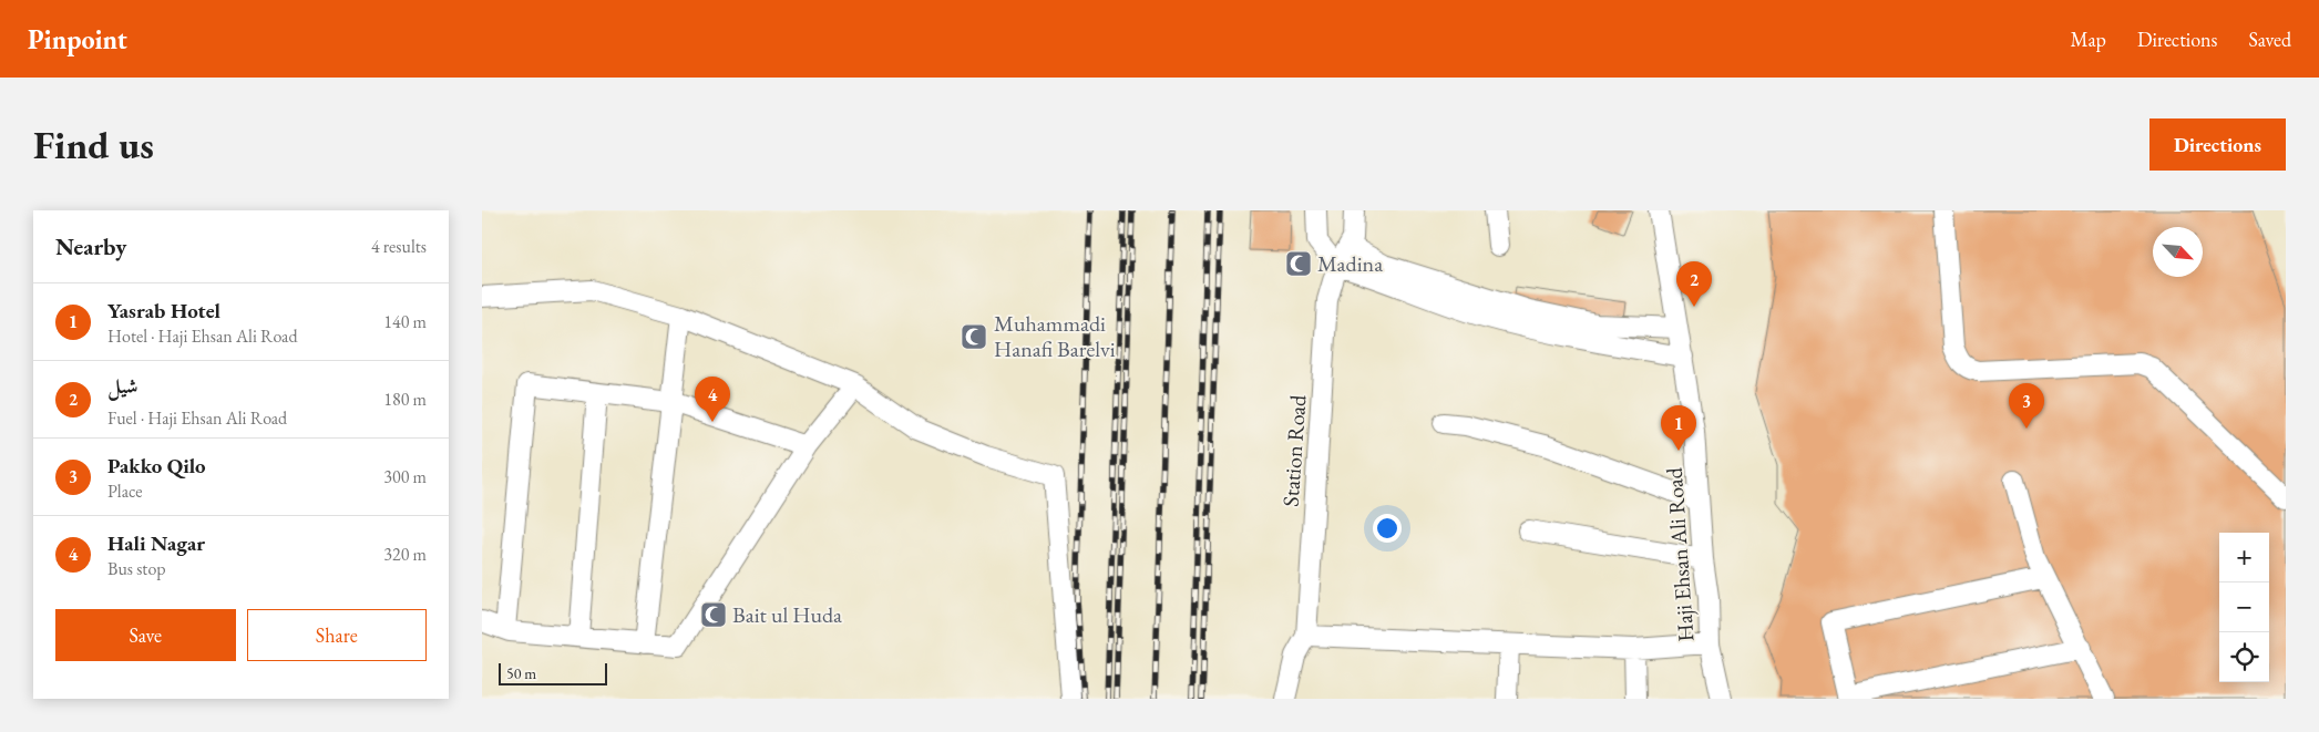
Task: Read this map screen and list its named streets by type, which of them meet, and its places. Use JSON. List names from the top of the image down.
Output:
{
  "streets": {
    "street": ["Station Road", "Haji Ehsan Ali Road"]
  },
  "places": {
    "mosque": ["Madina", "Muhammadi Hanafi Barelvi", "Bait ul Huda"]
  },
  "scale_bar": "50 m",
  "north": "bottom right",
  "page": {
    "header": "Pinpoint",
    "nav": ["Map", "Directions", "Saved"],
    "buttons": [
      "Directions",
      ["Save", "Share"]
    ],
    "title": "Find us",
    "heading": ["Nearby", "4 results"],
    "pins": [
      "2",
      "4",
      "3",
      "1"
    ],
    "list": [
      {
        "mark": "1",
        "name": "Yasrab Hotel",
        "note": "Hotel · Haji Ehsan Ali Road",
        "value": "140 m"
      },
      {
        "mark": "2",
        "name": "شیل",
        "note": "Fuel · Haji Ehsan Ali Road",
        "value": "180 m"
      },
      {
        "mark": "3",
        "name": "Pakko Qilo",
        "note": "Place",
        "value": "300 m"
      },
      {
        "mark": "4",
        "name": "Hali Nagar",
        "note": "Bus stop",
        "value": "320 m"
      }
    ],
    "map_buttons": ["+", "−"],
    "scale": "50 m"
  }
}
